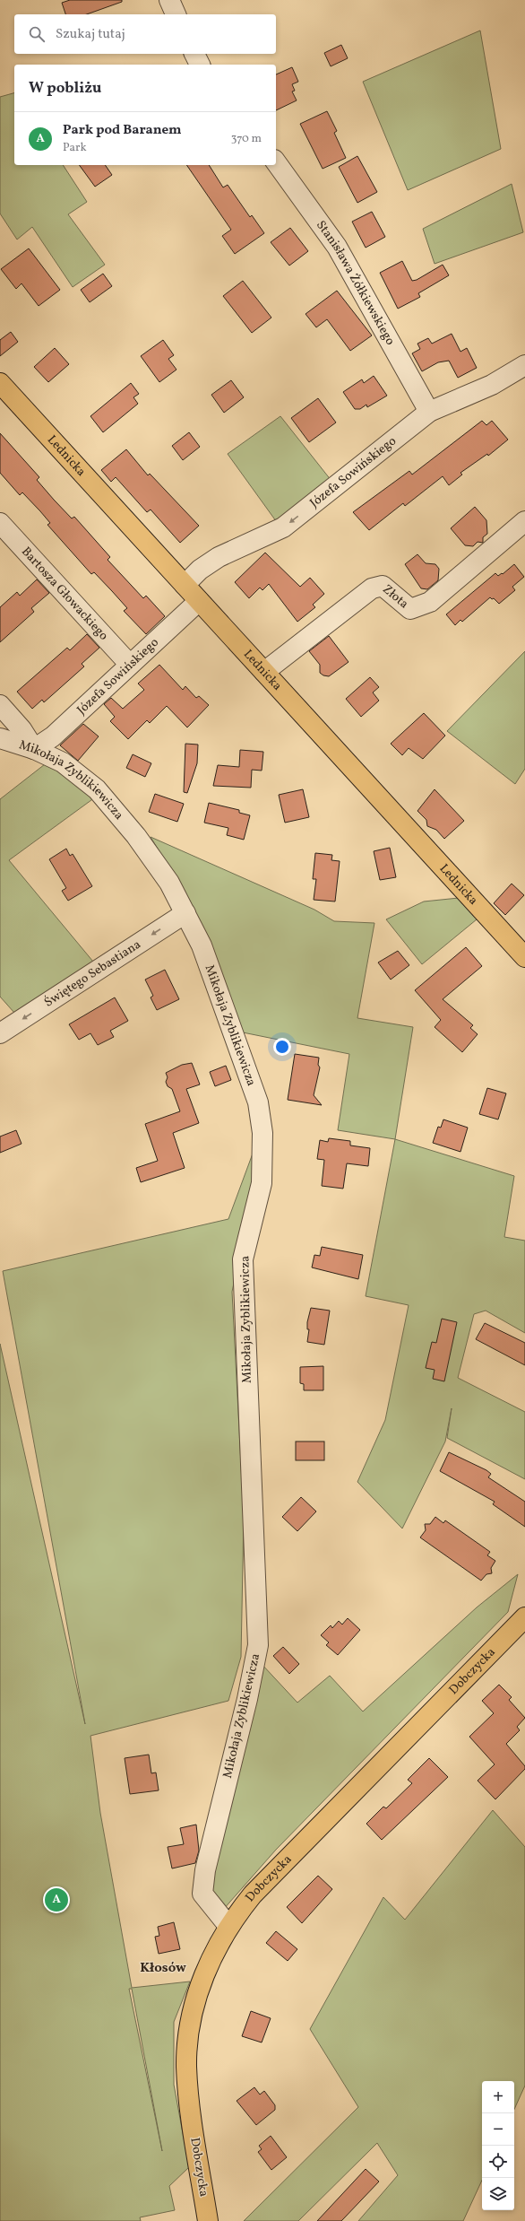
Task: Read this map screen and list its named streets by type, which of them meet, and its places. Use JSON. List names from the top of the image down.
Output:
{
  "streets": {
    "main road": ["Lednicka", "Dobczycka"],
    "street": [
      "Stanisława Żółkiewskiego",
      "Józefa Sowińskiego",
      "Bartosza Głowackiego",
      "Złota",
      "Mikołaja Zyblikiewicza",
      "Świętego Sebastiana"
    ]
  },
  "crossings": [
    ["Stanisława Żółkiewskiego", "Józefa Sowińskiego"],
    ["Lednicka", "Józefa Sowińskiego"],
    ["Lednicka", "Złota"],
    ["Józefa Sowińskiego", "Bartosza Głowackiego"],
    ["Józefa Sowińskiego", "Mikołaja Zyblikiewicza"],
    ["Mikołaja Zyblikiewicza", "Świętego Sebastiana"],
    ["Mikołaja Zyblikiewicza", "Dobczycka"]
  ],
  "one_way": ["Józefa Sowińskiego", "Świętego Sebastiana"],
  "districts": ["Kłosów"],
  "page": {
    "search": "Szukaj tutaj",
    "heading": "W pobliżu",
    "list": [
      {
        "mark": "A",
        "name": "Park pod Baranem",
        "note": "Park",
        "value": "370 m"
      }
    ],
    "pins": "A",
    "map_buttons": ["+", "−"]
  }
}
